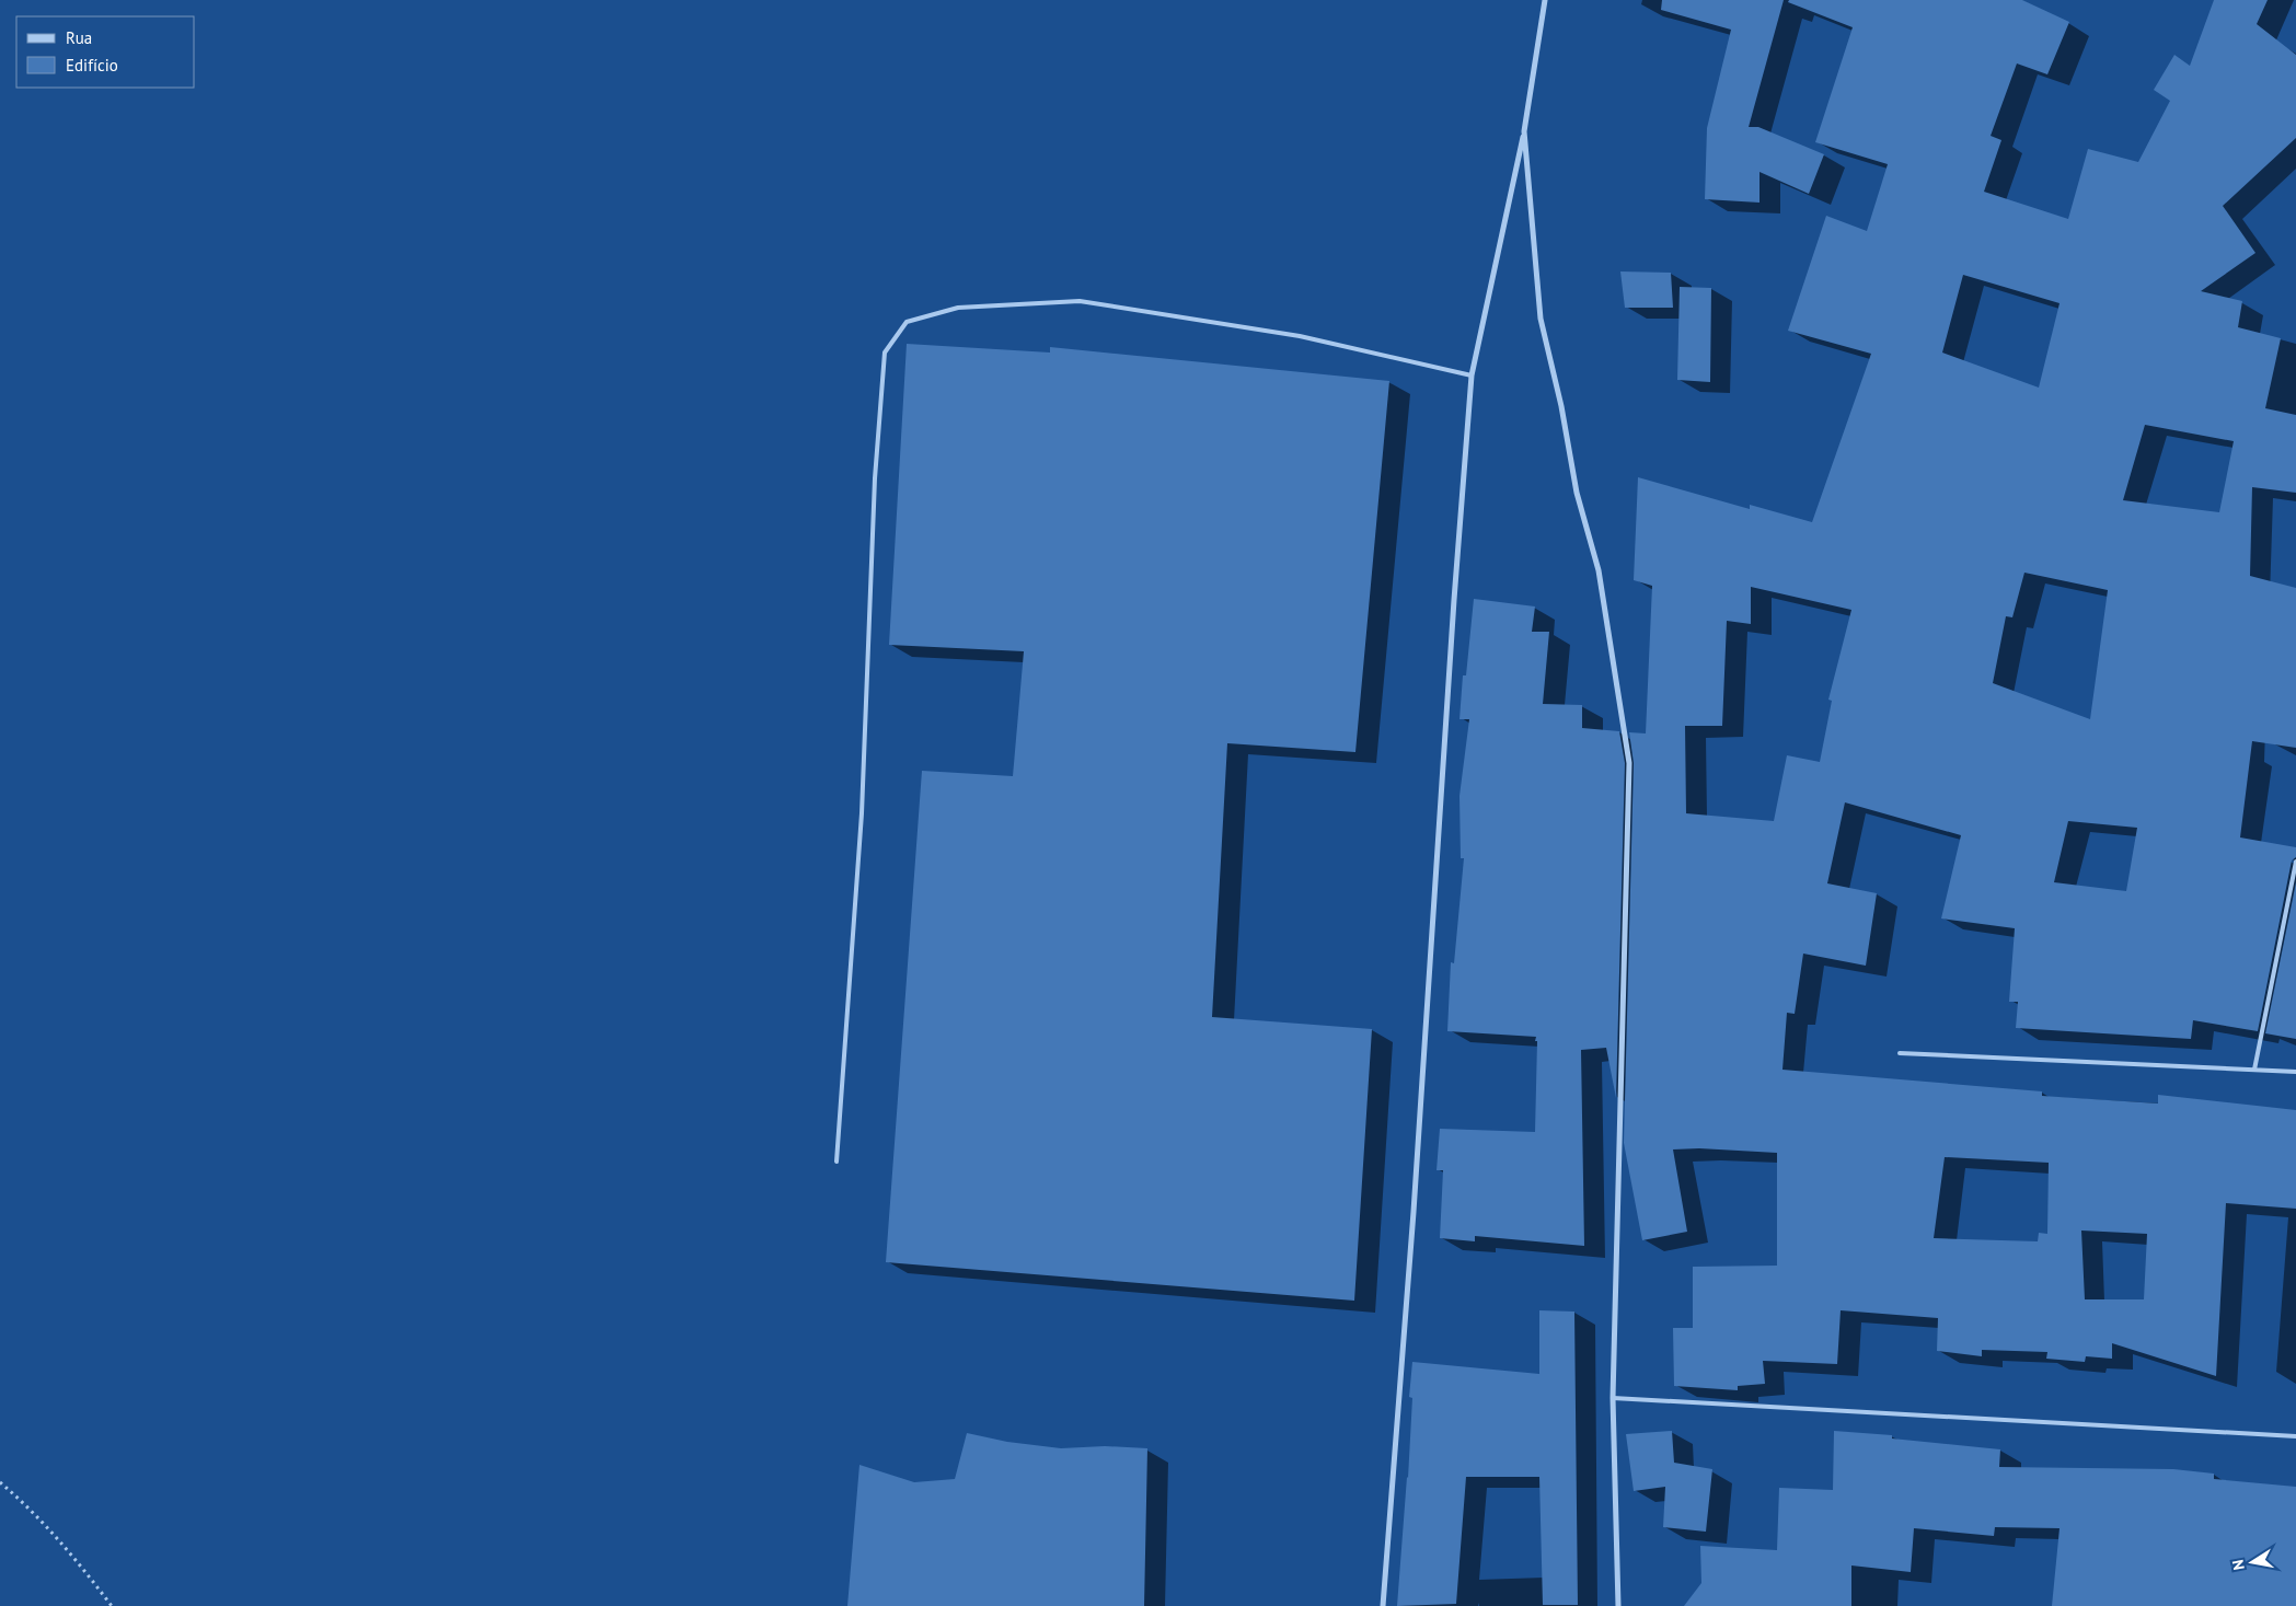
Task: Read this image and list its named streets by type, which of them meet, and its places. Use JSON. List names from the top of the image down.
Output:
{
  "legend": ["Rua", "Edifício"],
  "north": "left"
}
